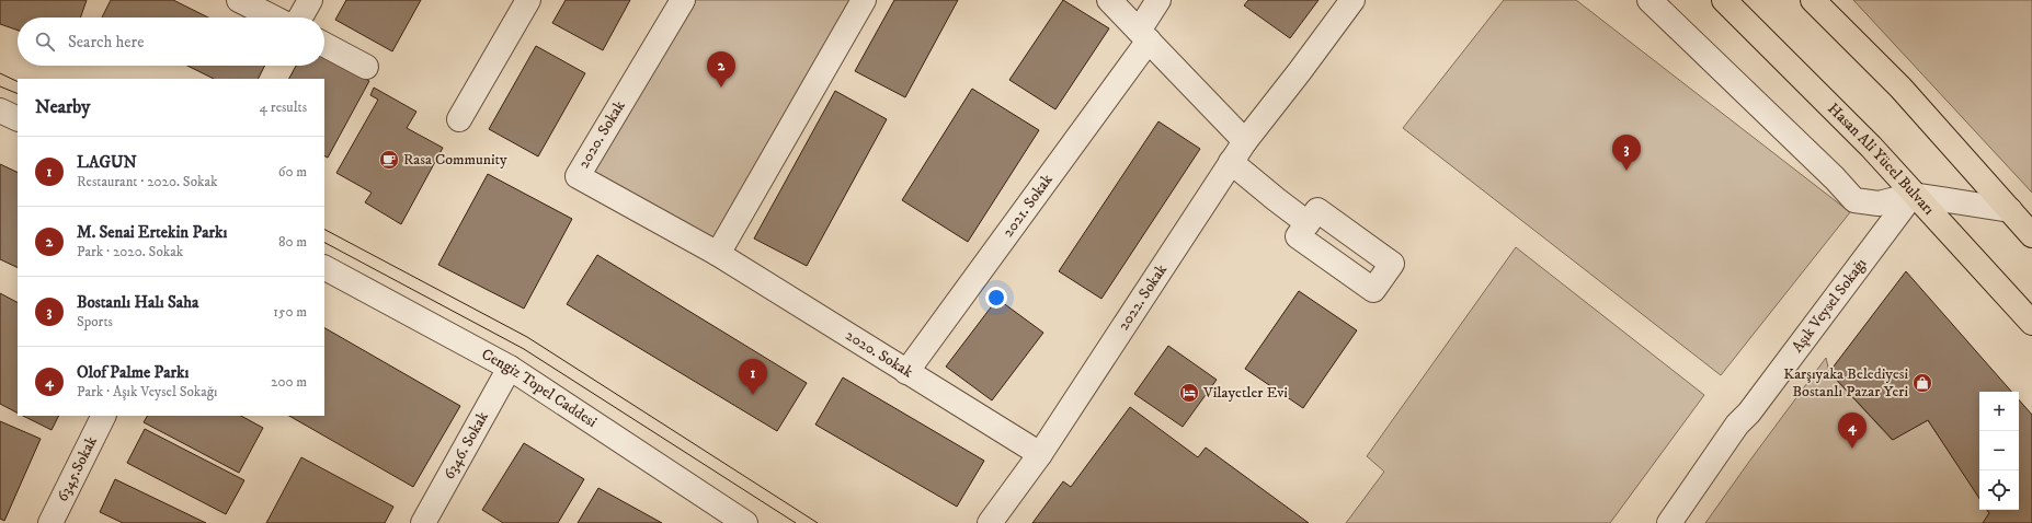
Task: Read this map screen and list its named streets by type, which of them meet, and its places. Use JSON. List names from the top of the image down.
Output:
{
  "streets": {
    "main road": ["Hasan Ali Yücel Bulvarı"],
    "street": [
      "2020. Sokak",
      "2021. Sokak",
      "2022. Sokak",
      "Aşık Veysel Sokağı",
      "Cengiz Topel Caddesi",
      "6346. Sokak",
      "6345.Sokak"
    ]
  },
  "crossings": [
    ["2020. Sokak", "2021. Sokak"],
    ["2020. Sokak", "2022. Sokak"],
    ["Hasan Ali Yücel Bulvarı", "Aşık Veysel Sokağı"],
    ["Cengiz Topel Caddesi", "6346. Sokak"]
  ],
  "places": {
    "cafe": ["Rasa Community"],
    "shop": ["Karşıyaka Belediyesi Bostanlı Pazar Yeri"],
    "hotel": ["Vilayetler Evi"]
  },
  "page": {
    "search": "Search here",
    "pins": [
      "2",
      "3",
      "1",
      "4"
    ],
    "heading": ["Nearby", "4 results"],
    "list": [
      {
        "mark": "1",
        "name": "LAGUN",
        "note": "Restaurant · 2020. Sokak",
        "value": "60 m"
      },
      {
        "mark": "2",
        "name": "M. Senai Ertekin Parkı",
        "note": "Park · 2020. Sokak",
        "value": "80 m"
      },
      {
        "mark": "3",
        "name": "Bostanlı Halı Saha",
        "note": "Sports",
        "value": "150 m"
      },
      {
        "mark": "4",
        "name": "Olof Palme Parkı",
        "note": "Park · Aşık Veysel Sokağı",
        "value": "200 m"
      }
    ],
    "map_buttons": ["+", "−"]
  }
}
